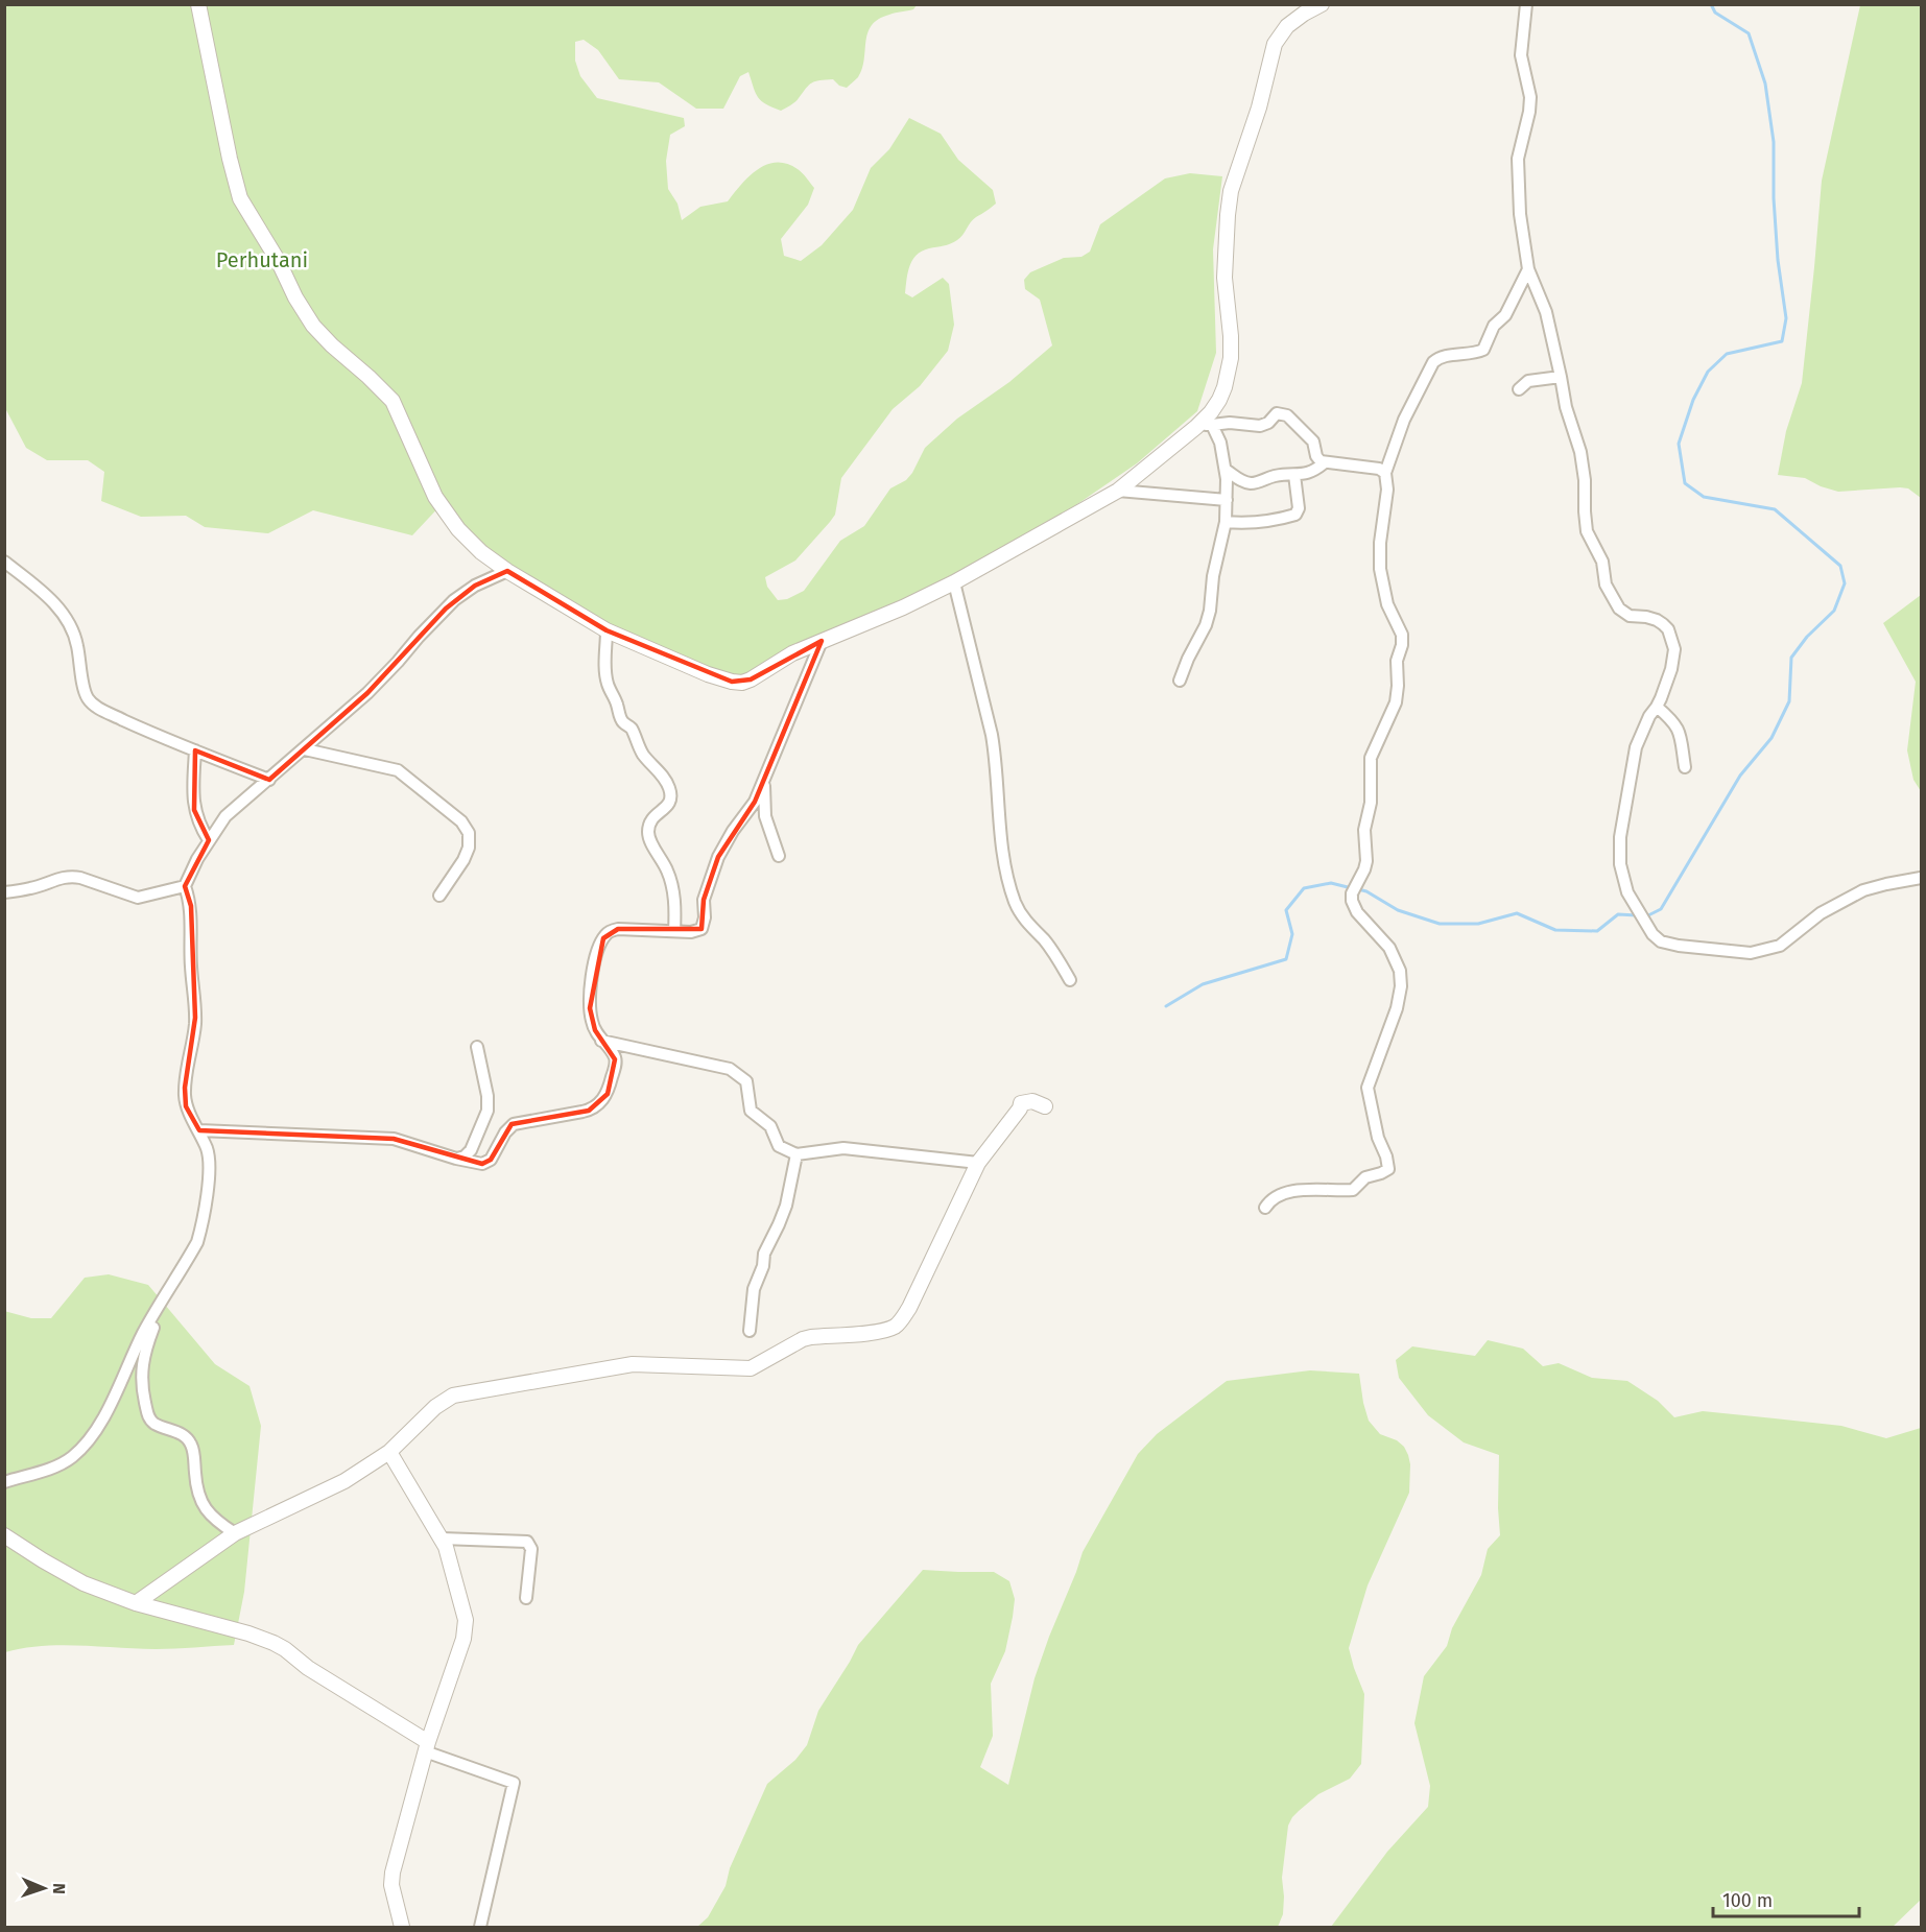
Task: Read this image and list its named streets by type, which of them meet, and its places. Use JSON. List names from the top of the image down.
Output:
{
  "parks": ["Perhutani"],
  "scale_bar": "100 m",
  "north": "right"
}
